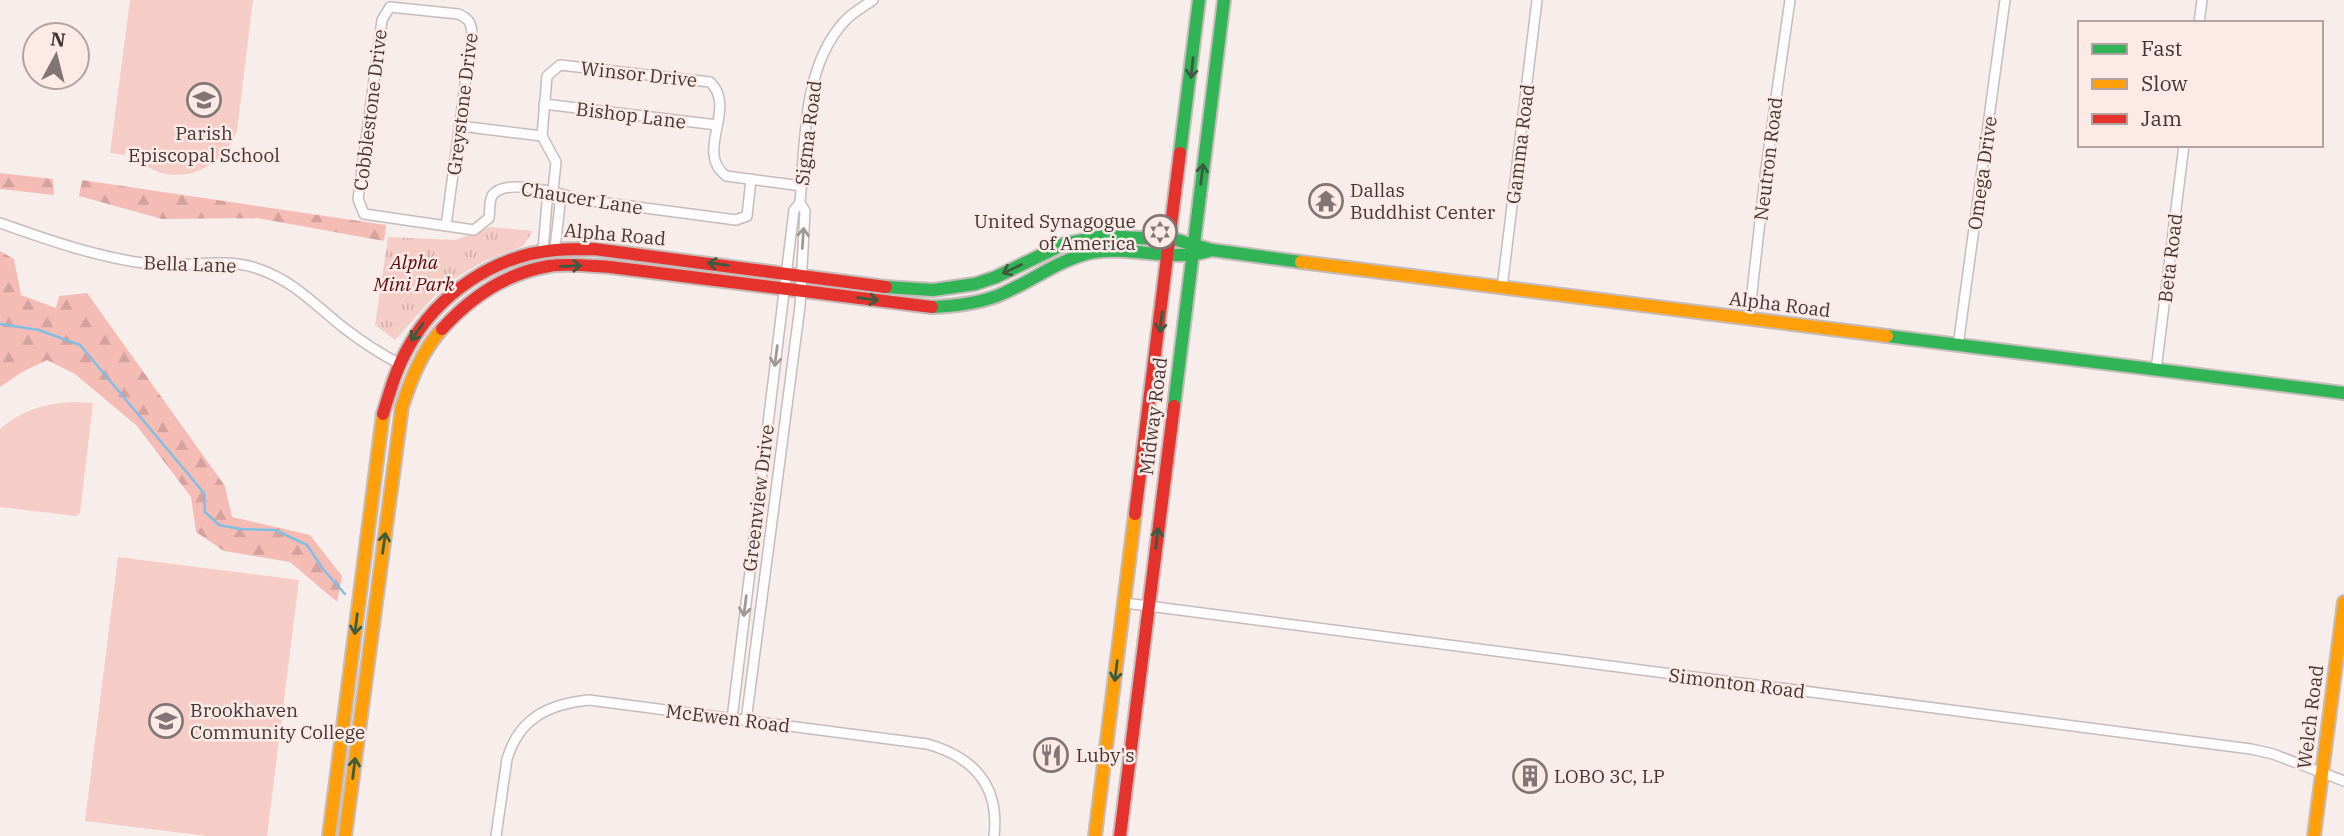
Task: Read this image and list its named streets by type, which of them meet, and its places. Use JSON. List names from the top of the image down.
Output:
{
  "streets": {
    "street": [
      "Winsor Drive",
      "Greystone Drive",
      "Cobblestone Drive",
      "Bishop Lane",
      "Sigma Road",
      "Gamma Road",
      "Neutron Road",
      "Omega Drive",
      "Chaucer Lane",
      "Alpha Road",
      "Beta Road",
      "Bella Lane",
      "Midway Road",
      "Greenview Drive",
      "Simonton Road",
      "Welch Road",
      "McEwen Road"
    ]
  },
  "crossings": [
    ["Winsor Drive", "Bishop Lane"],
    ["Greystone Drive", "Cobblestone Drive"],
    ["Greystone Drive", "Chaucer Lane"],
    ["Cobblestone Drive", "Chaucer Lane"],
    ["Sigma Road", "Alpha Road"],
    ["Sigma Road", "Greenview Drive"],
    ["Gamma Road", "Alpha Road"],
    ["Neutron Road", "Alpha Road"],
    ["Omega Drive", "Alpha Road"],
    ["Alpha Road", "Beta Road"],
    ["Alpha Road", "Bella Lane"],
    ["Alpha Road", "Midway Road"],
    ["Alpha Road", "Greenview Drive"],
    ["Midway Road", "Simonton Road"],
    ["Greenview Drive", "McEwen Road"],
    ["Simonton Road", "Welch Road"]
  ],
  "parks": ["Alpha Mini Park"],
  "places": {
    "school or university": ["Parish Episcopal School", "Brookhaven Community College"],
    "temple": ["Dallas Buddhist Center"],
    "synagogue": ["United Synagogue of America"],
    "restaurant": ["Luby's"],
    "building": ["LOBO 3C, LP"]
  },
  "legend": ["Fast", "Slow", "Jam"],
  "north": "top"
}
